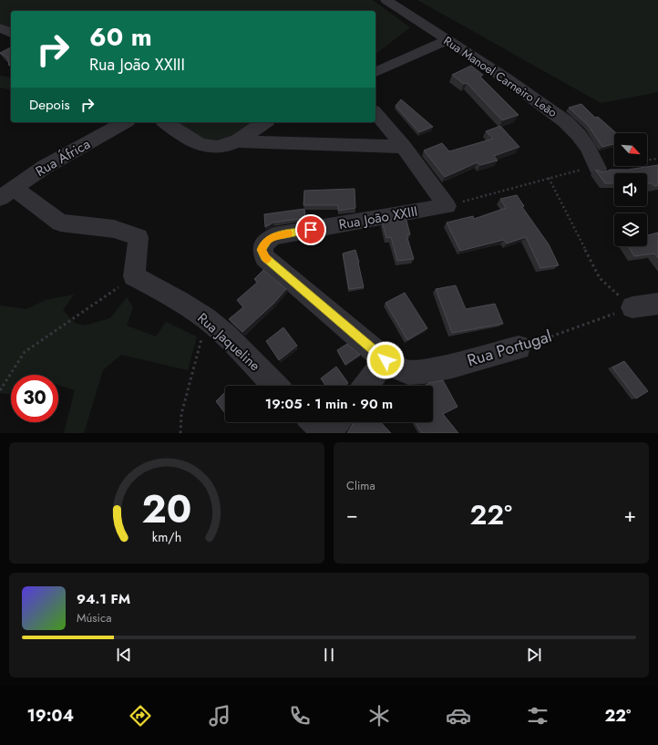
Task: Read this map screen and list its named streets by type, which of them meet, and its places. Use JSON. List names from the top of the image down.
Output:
{
  "streets": {
    "street": [
      "Rua Manoel Carneiro Leão",
      "Rua África",
      "Rua João XXIII",
      "Rua Jaqueline",
      "Rua Portugal"
    ]
  },
  "crossings": [
    ["Rua João XXIII", "Rua Portugal"]
  ],
  "north": "bottom right",
  "page": {
    "turn": ["60 m", "Rua João XXIII"],
    "then": "Depois",
    "limit": "30",
    "trip": "19:05 · 1 min · 90 m",
    "tile": "Clima",
    "heat": ["−", "22°", "+"],
    "song": ["94.1 FM", "Música"],
    "tabs": ["19:04", "22°"],
    "gauge": ["20", "km/h"]
  }
}
